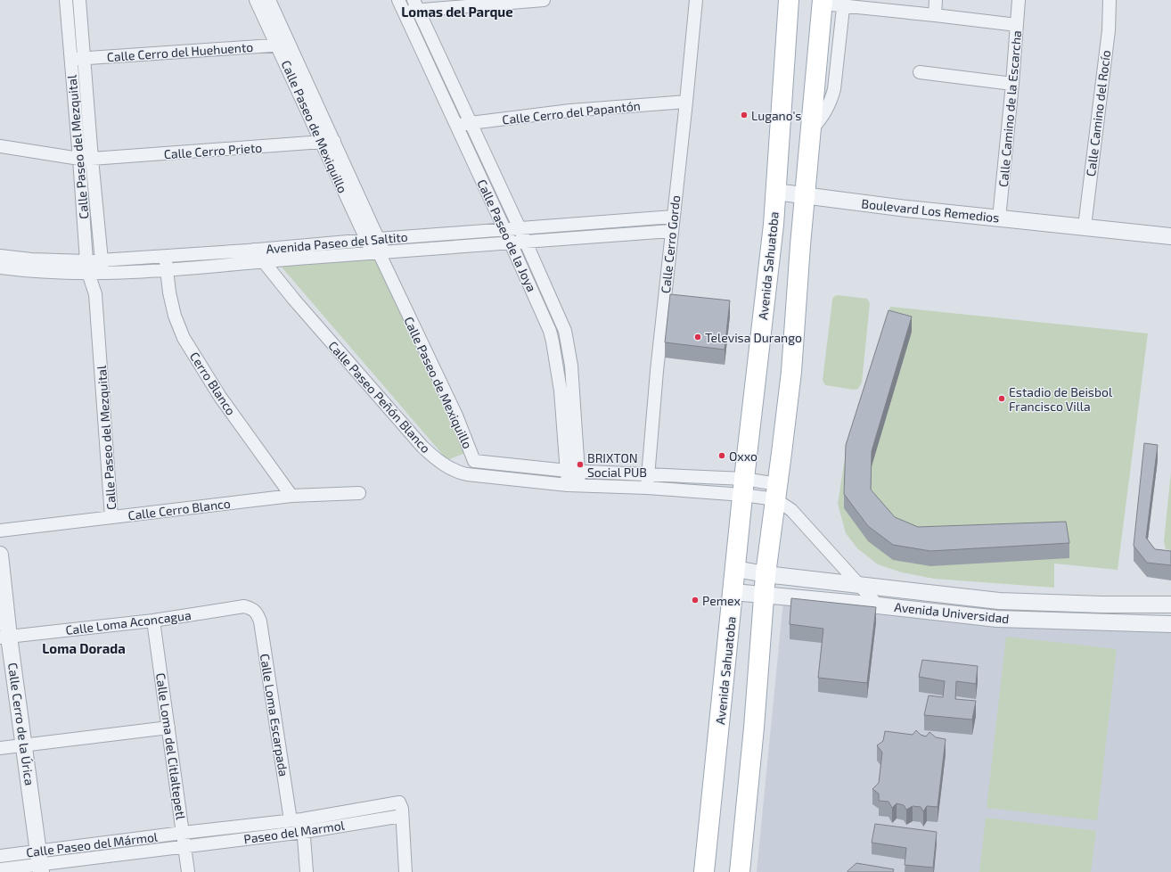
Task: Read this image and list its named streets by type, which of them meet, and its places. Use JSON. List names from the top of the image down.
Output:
{
  "streets": {
    "main road": ["Avenida Sahuatoba"],
    "street": [
      "Calle Cerro del Huehuento",
      "Calle Camino de la Escarcha",
      "Calle Cerro del Papantón",
      "Calle Camino del Rocío",
      "Calle Paseo de Mexiquillo",
      "Calle Paseo del Mezquital",
      "Calle Cerro Prieto",
      "Boulevard Los Remedios",
      "Calle Paseo de la Joya",
      "Avenida Paseo del Saltito",
      "Calle Cerro Gordo",
      "Cerro Blanco",
      "Calle Paseo Peñón Blanco",
      "Calle Cerro Blanco",
      "Avenida Universidad",
      "Calle Loma Aconcagua",
      "Calle Loma Escarpada",
      "Calle Cerro de la Úrica",
      "Calle Loma del Citlaltepetl",
      "Paseo del Marmol",
      "Calle Paseo del Mármol"
    ]
  },
  "crossings": [
    ["Calle Cerro del Huehuento", "Calle Paseo de Mexiquillo"],
    ["Calle Cerro del Huehuento", "Calle Paseo del Mezquital"],
    ["Calle Camino de la Escarcha", "Boulevard Los Remedios"],
    ["Calle Cerro del Papantón", "Calle Paseo de la Joya"],
    ["Calle Cerro del Papantón", "Calle Cerro Gordo"],
    ["Calle Camino del Rocío", "Boulevard Los Remedios"],
    ["Calle Paseo de Mexiquillo", "Calle Cerro Prieto"],
    ["Calle Paseo de Mexiquillo", "Avenida Paseo del Saltito"],
    ["Calle Paseo de Mexiquillo", "Calle Paseo Peñón Blanco"],
    ["Calle Paseo del Mezquital", "Calle Cerro Prieto"],
    ["Calle Paseo del Mezquital", "Avenida Paseo del Saltito"],
    ["Calle Paseo del Mezquital", "Calle Cerro Blanco"],
    ["Boulevard Los Remedios", "Avenida Sahuatoba"],
    ["Calle Paseo de la Joya", "Avenida Paseo del Saltito"],
    ["Calle Paseo de la Joya", "Calle Paseo Peñón Blanco"],
    ["Avenida Paseo del Saltito", "Calle Cerro Gordo"],
    ["Avenida Paseo del Saltito", "Cerro Blanco"],
    ["Avenida Paseo del Saltito", "Calle Paseo Peñón Blanco"],
    ["Calle Cerro Gordo", "Calle Paseo Peñón Blanco"],
    ["Avenida Sahuatoba", "Calle Paseo Peñón Blanco"],
    ["Avenida Sahuatoba", "Avenida Universidad"],
    ["Cerro Blanco", "Calle Cerro Blanco"],
    ["Calle Loma Aconcagua", "Calle Loma Escarpada"],
    ["Calle Loma Aconcagua", "Calle Cerro de la Úrica"],
    ["Calle Loma Aconcagua", "Calle Loma del Citlaltepetl"],
    ["Calle Loma Escarpada", "Paseo del Marmol"],
    ["Calle Cerro de la Úrica", "Calle Paseo del Mármol"],
    ["Calle Loma del Citlaltepetl", "Paseo del Marmol"],
    ["Calle Loma del Citlaltepetl", "Calle Paseo del Mármol"],
    ["Paseo del Marmol", "Calle Paseo del Mármol"]
  ],
  "districts": ["Lomas del Parque", "Loma Dorada"],
  "places": [
    "Lugano's",
    "Televisa Durango",
    "Estadio de Beisbol Francisco Villa",
    "Oxxo",
    "BRIXTON Social PUB",
    "Pemex"
  ]
}
